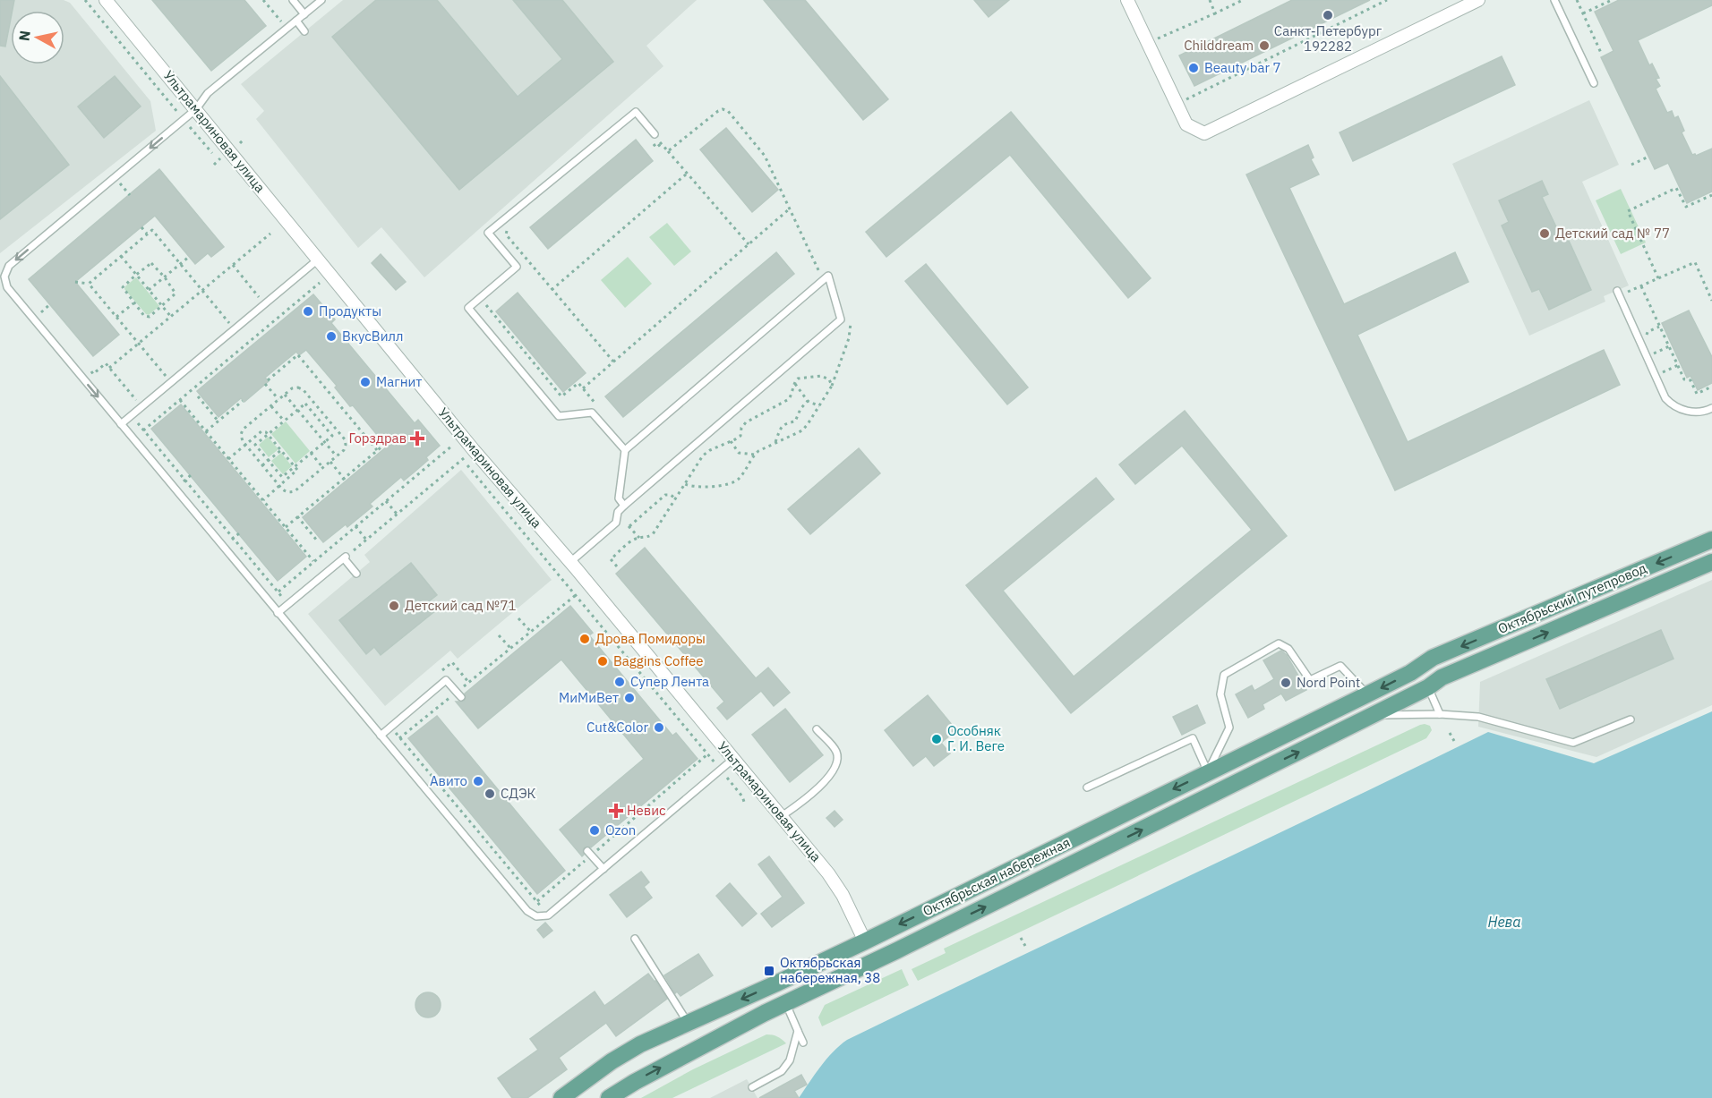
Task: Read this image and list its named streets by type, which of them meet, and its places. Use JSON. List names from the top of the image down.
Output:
{
  "streets": {
    "main road": ["Октябрьский путепровод", "Октябрьская набережная"],
    "street": ["Ультрамариновая улица"]
  },
  "crossings": [
    ["Ультрамариновая улица", "Октябрьская набережная"],
    ["Октябрьский путепровод", "Октябрьская набережная"]
  ],
  "water": ["Нева"],
  "places": {
    "other": [
      "Санкт-Петербург 192282",
      "Childdream",
      "Beauty bar 7",
      "Детский сад № 77",
      "Продукты",
      "ВкусВилл",
      "Магнит",
      "Детский сад №71",
      "Дрова Помидоры",
      "Baggins Coffee",
      "Супер Лента",
      "Nord Point",
      "МиМиВет",
      "Cut&Color",
      "Особняк Г. И. Веге",
      "Авито",
      "СДЭК",
      "Ozon"
    ],
    "health": ["Горздрав", "Невис"],
    "transit": ["Октябрьская набережная, 38"]
  },
  "north": "left"
}
